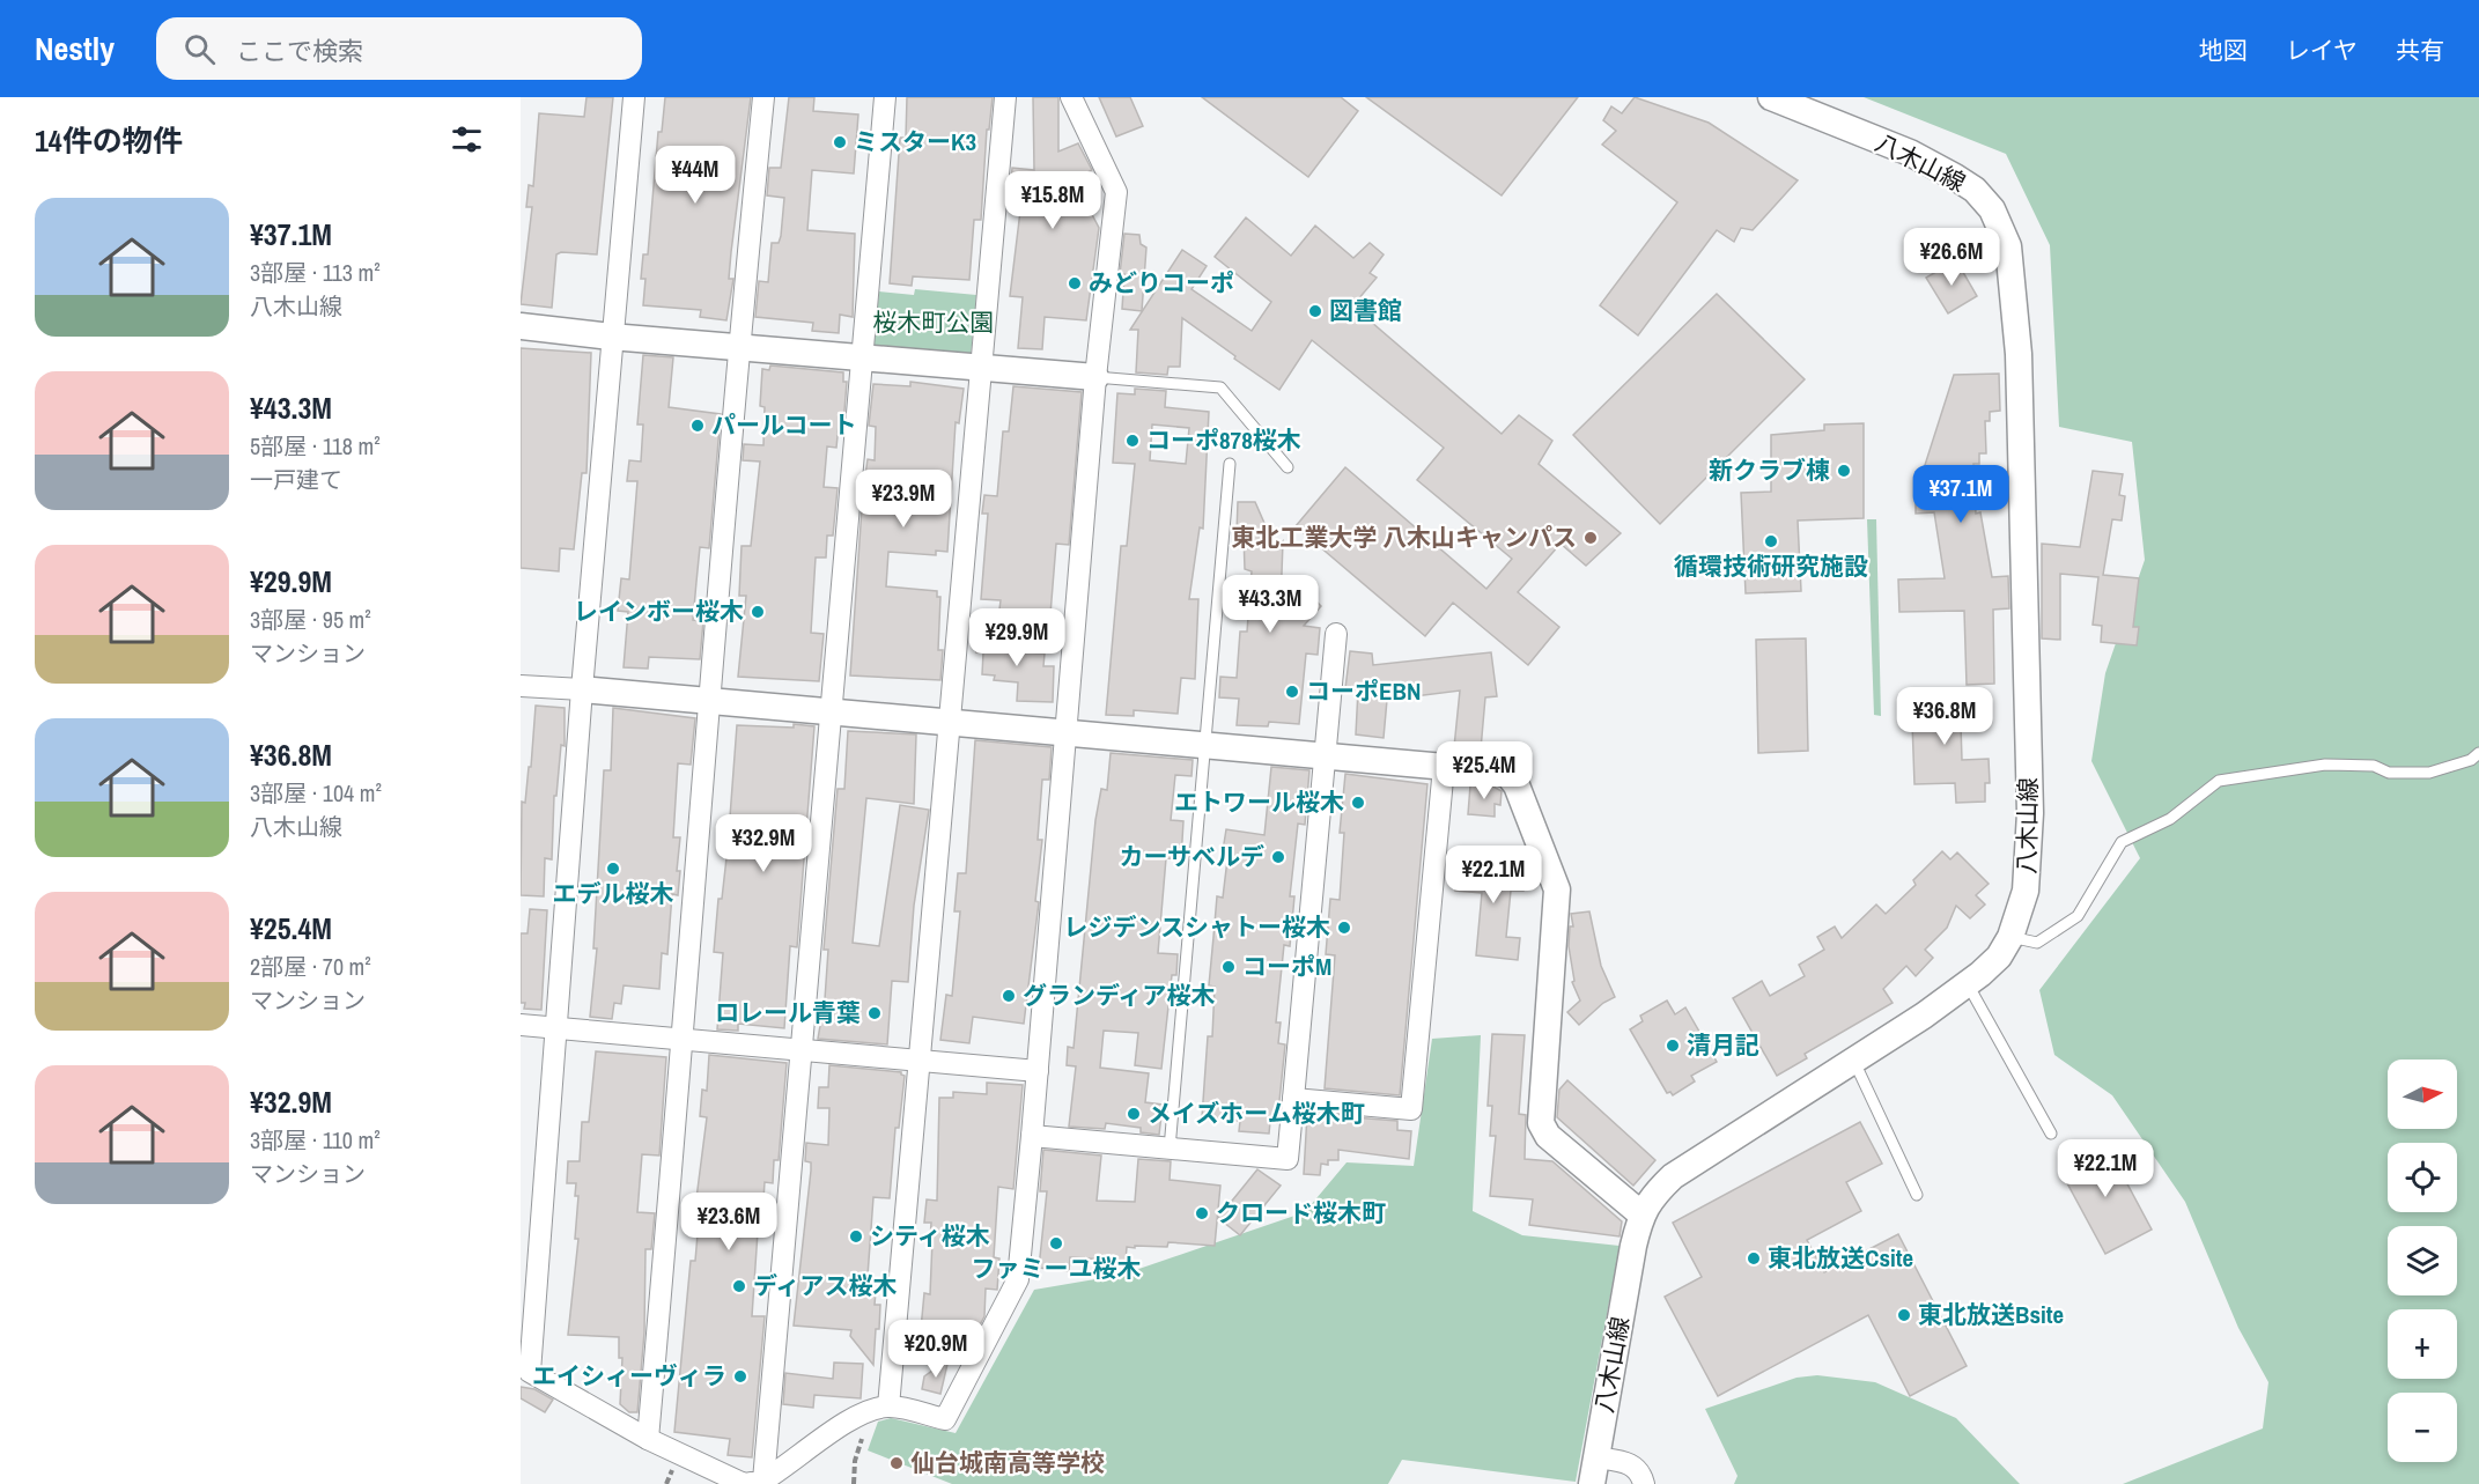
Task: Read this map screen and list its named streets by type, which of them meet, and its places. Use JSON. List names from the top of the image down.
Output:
{
  "streets": {
    "street": ["八木山線"]
  },
  "parks": ["桜木町公園"],
  "places": [
    "ミスターK3",
    "みどりコーポ",
    "図書館",
    "パールコート",
    "コーポ878桜木",
    "新クラブ棟",
    "東北工業大学 八木山キャンパス",
    "循環技術研究施設",
    "レインボー桜木",
    "コーポEBN",
    "エトワール桜木",
    "カーサベルデ",
    "エデル桜木",
    "レジデンスシャトー桜木",
    "コーポM",
    "グランディア桜木",
    "ロレール青葉",
    "清月記",
    "メイズホーム桜木町",
    "クロード桜木町",
    "シティ桜木",
    "ファミーユ桜木",
    "東北放送Csite",
    "ディアス桜木",
    "東北放送Bsite",
    "エイシィーヴィラ",
    "仙台城南高等学校"
  ],
  "north": "right",
  "page": {
    "header": "Nestly",
    "search": "ここで検索",
    "nav": ["地図", "レイヤ", "共有"],
    "heading": "14件の物件",
    "price": [
      "¥44M",
      "¥15.8M",
      "¥26.6M",
      "¥37.1M",
      "¥23.9M",
      "¥43.3M",
      "¥29.9M",
      "¥36.8M",
      "¥25.4M",
      "¥32.9M",
      "¥22.1M",
      "¥22.1M",
      "¥23.6M",
      "¥20.9M"
    ],
    "list": [
      {
        "name": "¥37.1M",
        "note": "3部屋 · 113 m² · 八木山線"
      },
      {
        "name": "¥43.3M",
        "note": "5部屋 · 118 m² · 一戸建て"
      },
      {
        "name": "¥29.9M",
        "note": "3部屋 · 95 m² · マンション"
      },
      {
        "name": "¥36.8M",
        "note": "3部屋 · 104 m² · 八木山線"
      },
      {
        "name": "¥25.4M",
        "note": "2部屋 · 70 m² · マンション"
      },
      {
        "name": "¥32.9M",
        "note": "3部屋 · 110 m² · マンション"
      }
    ],
    "map_buttons": ["+", "−"]
  }
}
